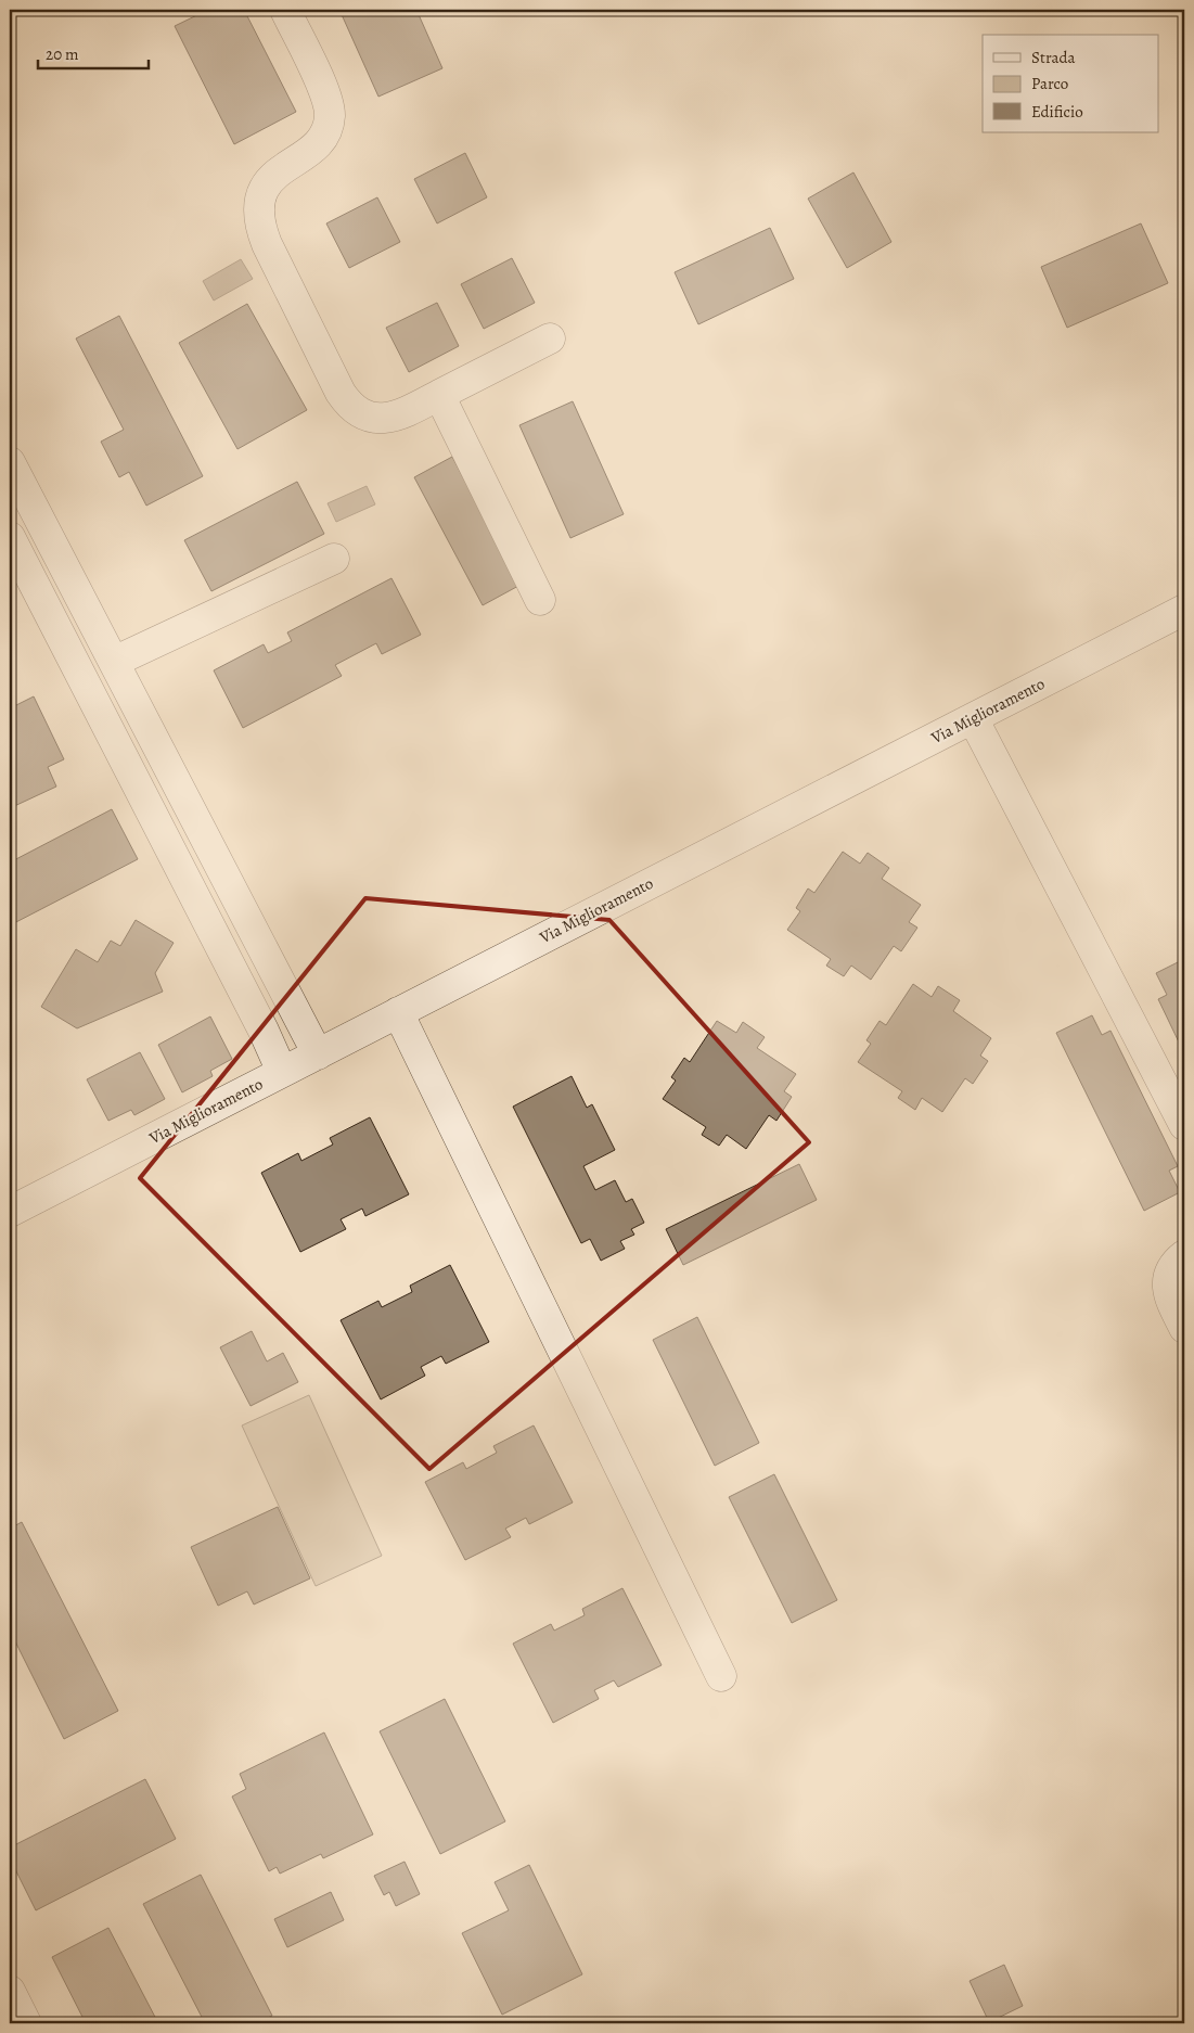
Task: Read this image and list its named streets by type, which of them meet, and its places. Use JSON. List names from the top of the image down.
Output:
{
  "streets": {
    "street": ["Via Miglioramento"]
  },
  "legend": ["Strada", "Parco", "Edificio"],
  "scale_bar": "20 m"
}
